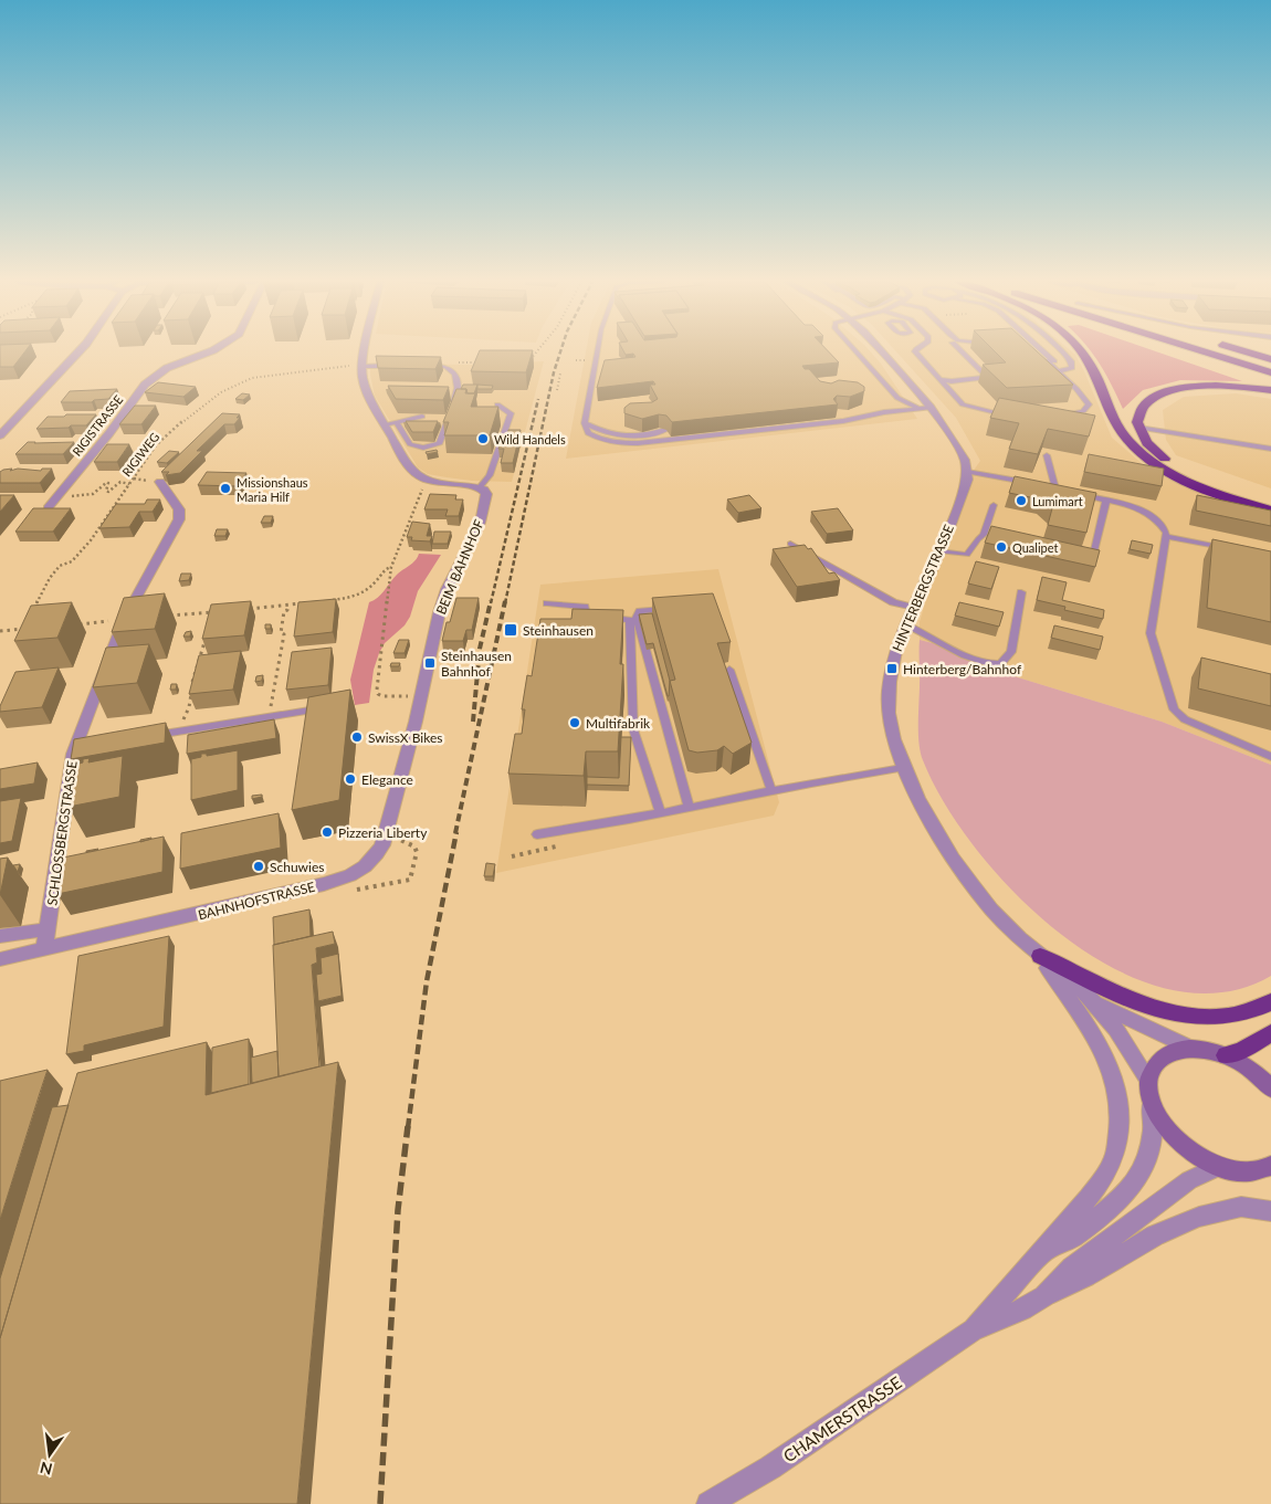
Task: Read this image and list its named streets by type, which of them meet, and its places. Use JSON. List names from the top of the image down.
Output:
{
  "streets": {
    "street": [
      "RIGISTRASSE",
      "BEIM BAHNHOF",
      "HINTERBERGSTRASSE",
      "SCHLOSSBERGSTRASSE",
      "BAHNHOFSTRASSE",
      "CHAMERSTRASSE"
    ],
    "path": ["RIGIWEG"]
  },
  "crossings": [
    ["BEIM BAHNHOF", "BAHNHOFSTRASSE"],
    ["HINTERBERGSTRASSE", "CHAMERSTRASSE"],
    ["SCHLOSSBERGSTRASSE", "BAHNHOFSTRASSE"]
  ],
  "places": {
    "other": [
      "Wild Handels",
      "Missionshaus Maria Hilf",
      "Lumimart",
      "Qualipet",
      "Multifabrik",
      "SwissX Bikes",
      "Elegance",
      "Pizzeria Liberty",
      "Schuwies"
    ],
    "transit": ["Steinhausen", "Steinhausen Bahnhof", "Hinterberg/Bahnhof"]
  },
  "north": "bottom"
}
